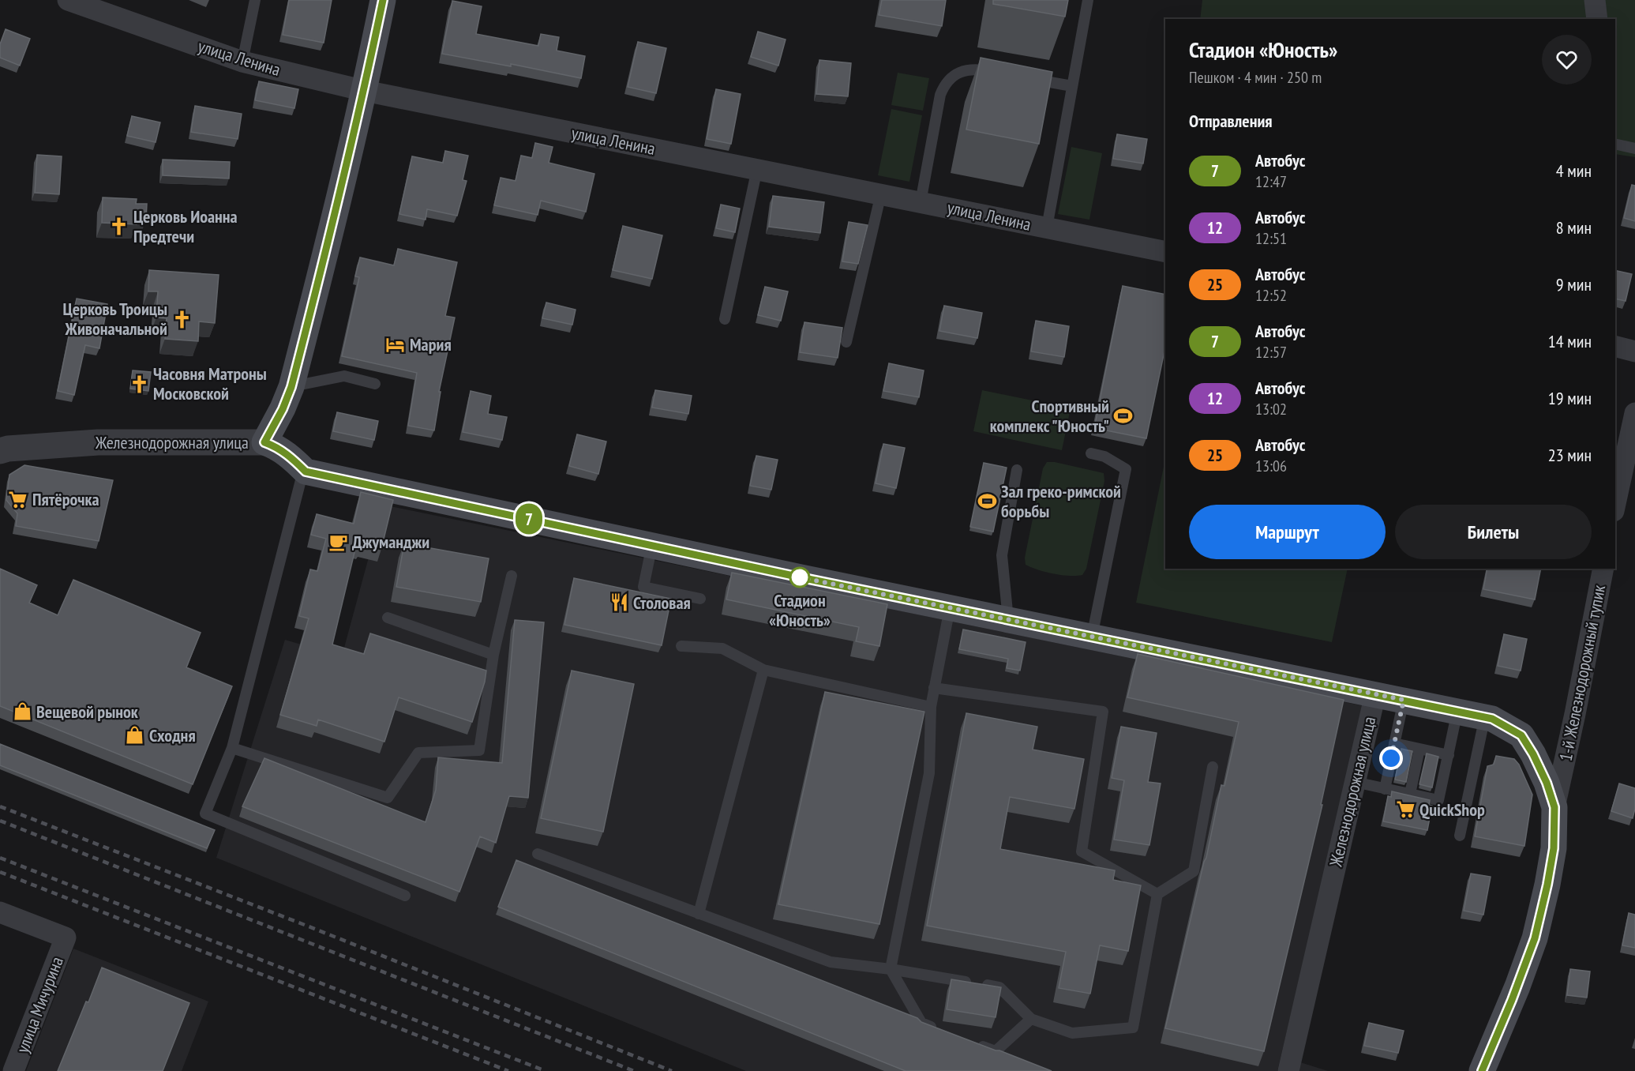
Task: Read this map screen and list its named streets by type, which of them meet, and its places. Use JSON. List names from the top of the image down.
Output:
{
  "streets": {
    "main road": ["Железнодорожная улица"],
    "street": ["улица Ленина", "1-й Железнодорожный тупик", "улица Мичурина"]
  },
  "places": {
    "church": ["Церковь Иоанна Предтечи", "Церковь Троицы Живоначальной", "Часовня Матроны Московской"],
    "hotel": ["Мария"],
    "sports": ["Спортивный комплекс \"Юность\"", "Зал греко-римской борьбы"],
    "supermarket": ["Пятёрочка", "QuickShop"],
    "cafe": ["Джуманджи"],
    "other": ["Стадион «Юность»"],
    "restaurant": ["Столовая"],
    "shop": ["Вещевой рынок", "Сходня"]
  },
  "lines": ["bus line 7"],
  "page": {
    "on_map": "7",
    "heading": [
      ["Стадион «Юность»", "Пешком · 4 мин · 250 m"],
      "Отправления"
    ],
    "list": [
      {
        "mark": "7",
        "name": "Автобус",
        "note": "12:47",
        "value": "4 мин"
      },
      {
        "mark": "12",
        "name": "Автобус",
        "note": "12:51",
        "value": "8 мин"
      },
      {
        "mark": "25",
        "name": "Автобус",
        "note": "12:52",
        "value": "9 мин"
      },
      {
        "mark": "7",
        "name": "Автобус",
        "note": "12:57",
        "value": "14 мин"
      },
      {
        "mark": "12",
        "name": "Автобус",
        "note": "13:02",
        "value": "19 мин"
      },
      {
        "mark": "25",
        "name": "Автобус",
        "note": "13:06",
        "value": "23 мин"
      }
    ],
    "buttons": ["Маршрут", "Билеты"]
  }
}
